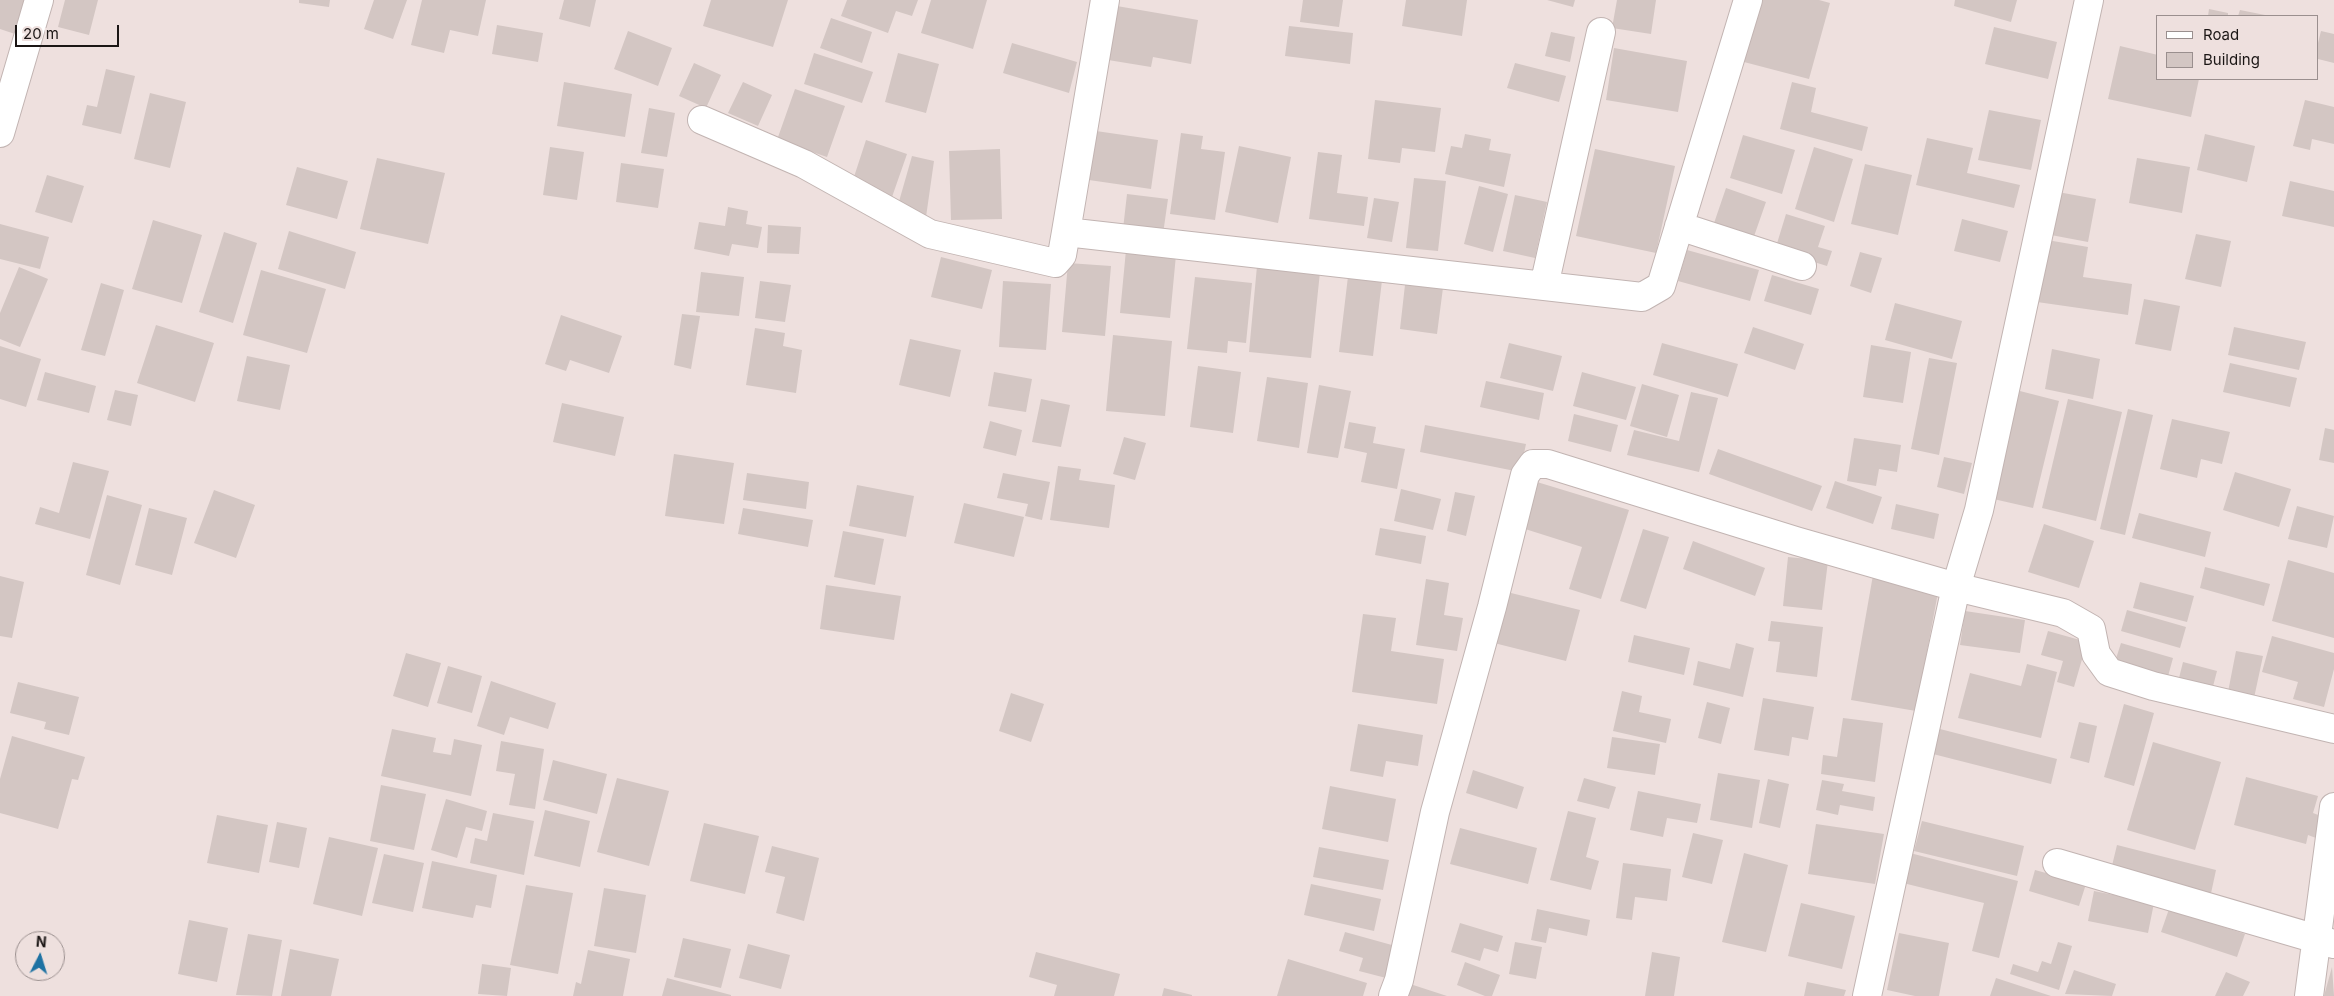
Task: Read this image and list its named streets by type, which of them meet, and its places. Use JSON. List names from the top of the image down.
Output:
{
  "legend": ["Road", "Building"],
  "scale_bar": "20 m",
  "north": "top"
}
